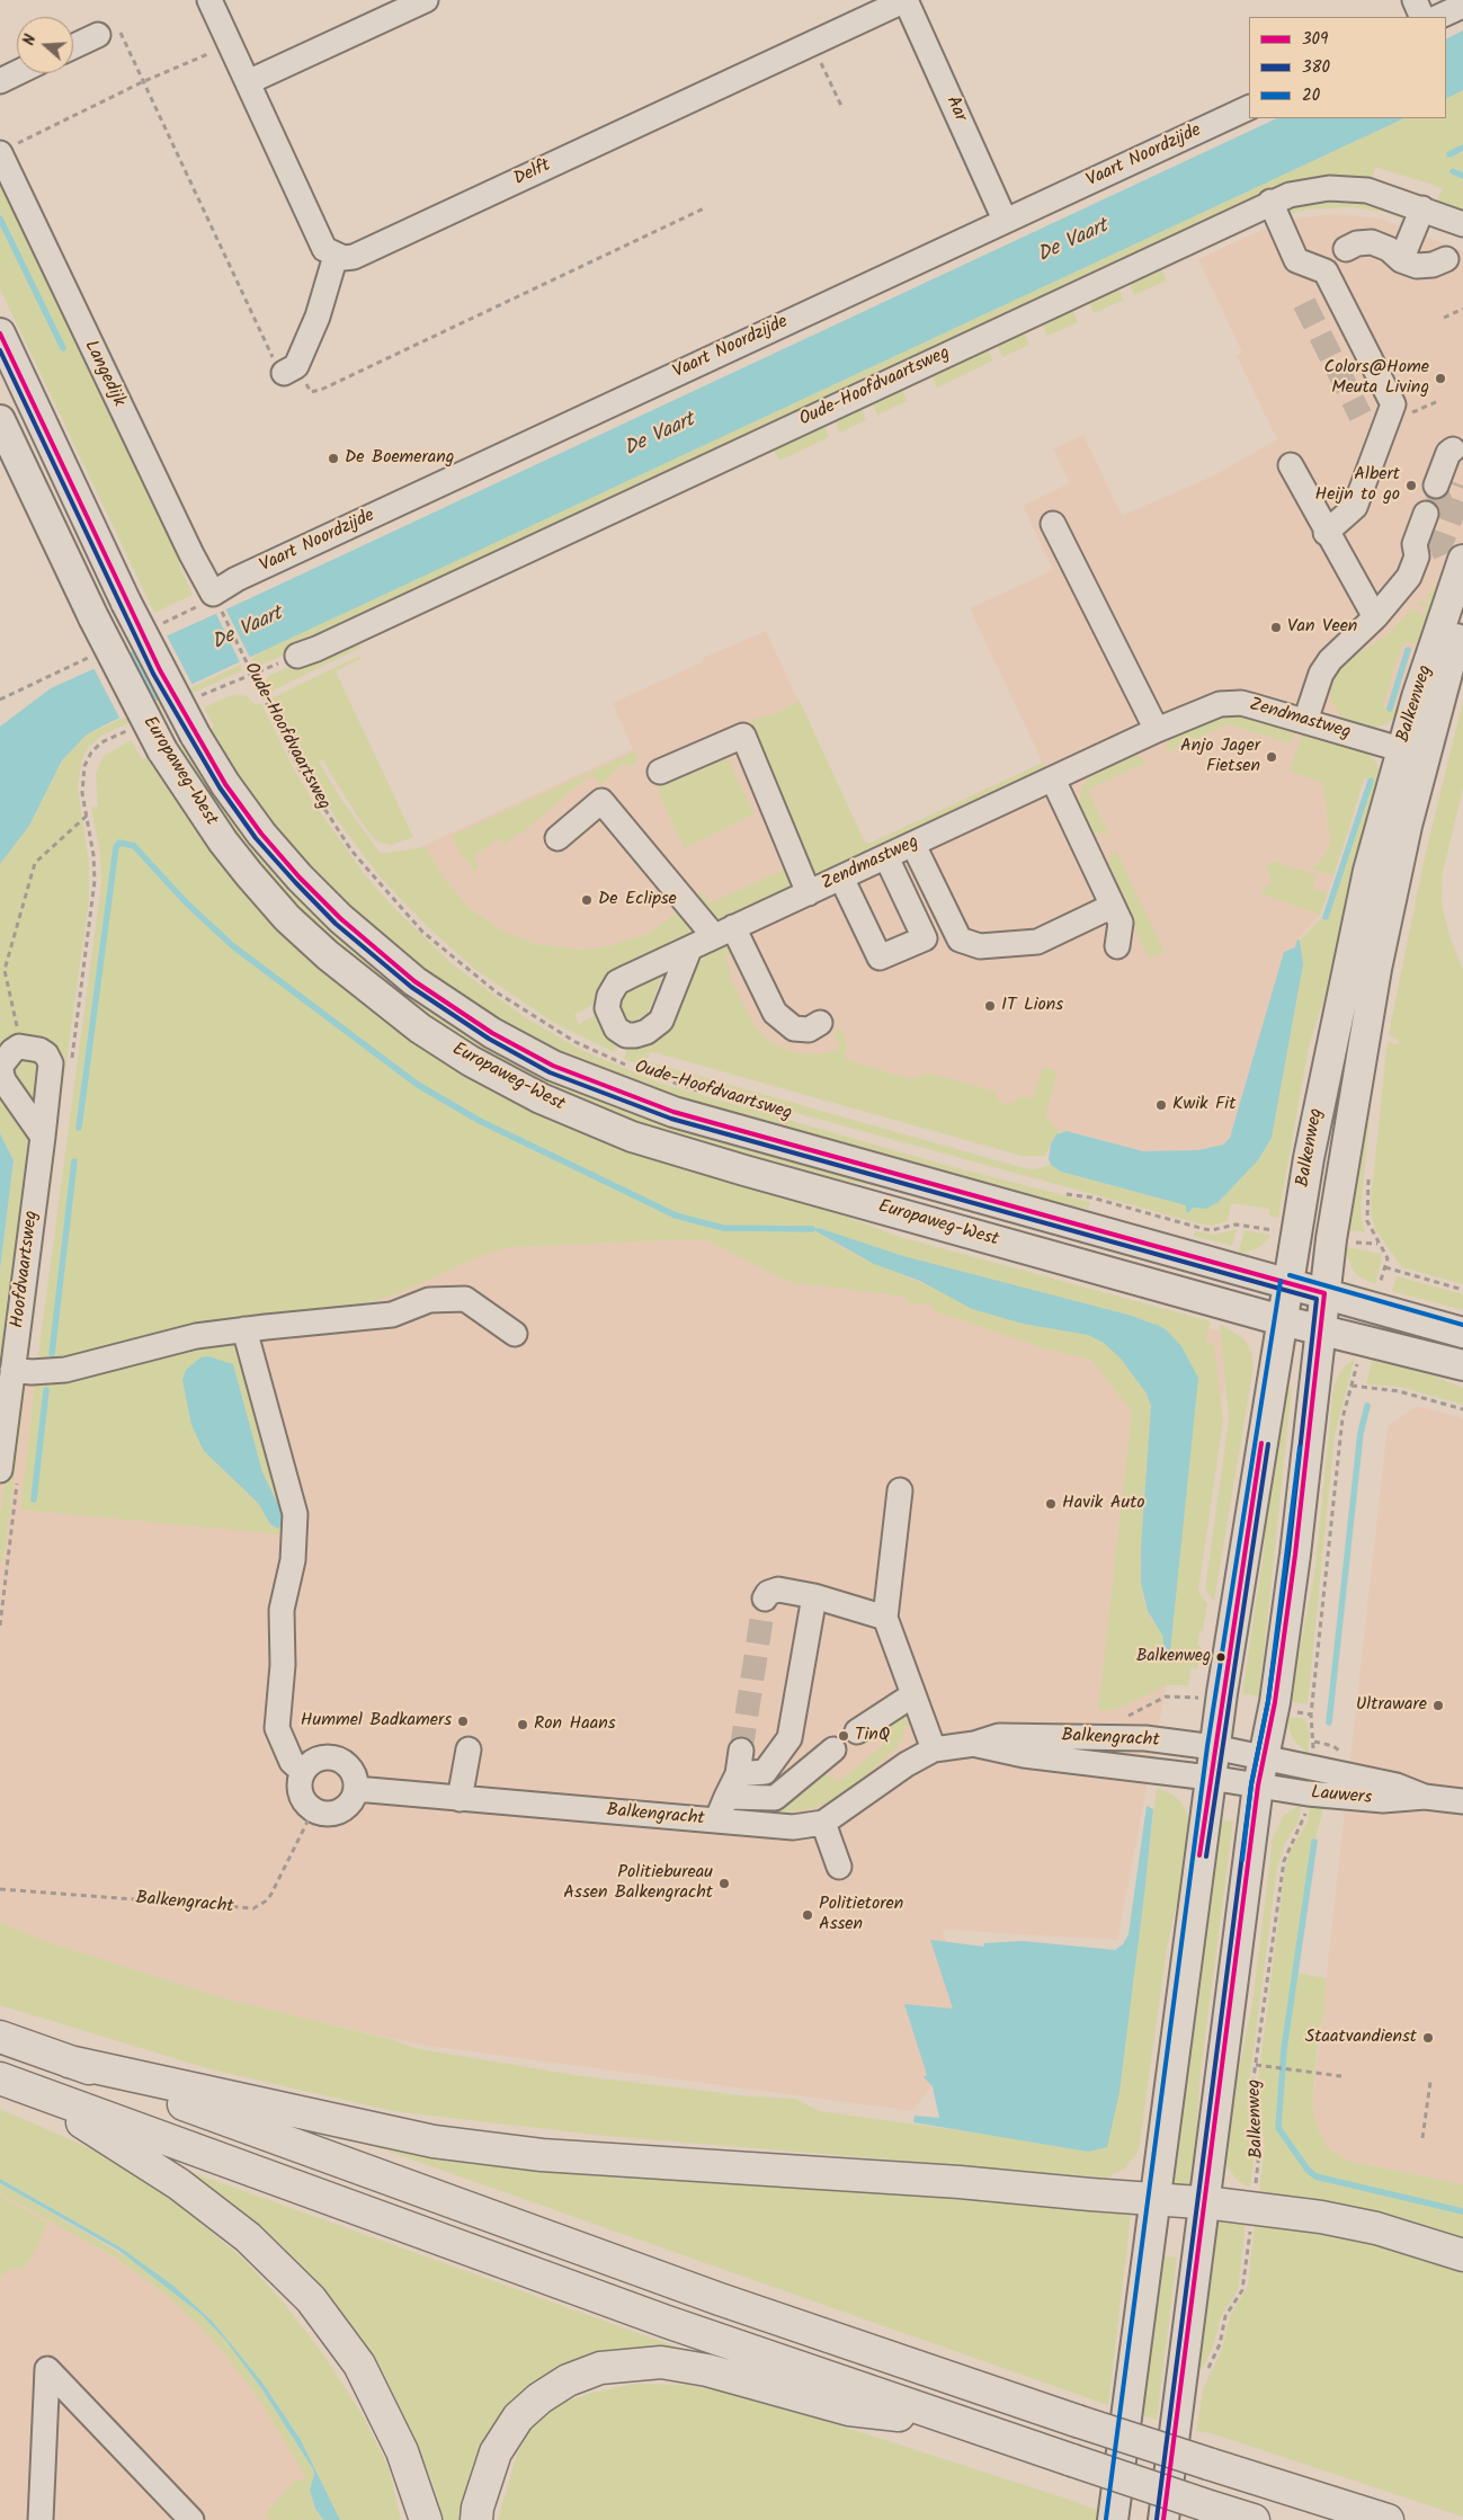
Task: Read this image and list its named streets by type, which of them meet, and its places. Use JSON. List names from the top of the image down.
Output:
{
  "streets": {
    "main road": ["Balkenweg", "Europaweg-West"],
    "street": [
      "Aar",
      "Vaart Noordzijde",
      "Delft",
      "Langedijk",
      "Oude-Hoofdvaartsweg",
      "Zendmastweg",
      "Hoofdvaartsweg",
      "Balkengracht",
      "Lauwers"
    ]
  },
  "crossings": [
    ["Aar", "Vaart Noordzijde"],
    ["Aar", "Delft"],
    ["Vaart Noordzijde", "Langedijk"],
    ["Vaart Noordzijde", "Oude-Hoofdvaartsweg"],
    ["Langedijk", "Oude-Hoofdvaartsweg"],
    ["Balkenweg", "Zendmastweg"],
    ["Balkenweg", "Europaweg-West"],
    ["Balkenweg", "Balkengracht"],
    ["Balkenweg", "Lauwers"]
  ],
  "water": ["De Vaart"],
  "places": [
    "Colors@Home Meuta Living",
    "De Boemerang",
    "Albert Heijn to go",
    "Van Veen",
    "Anjo Jager Fietsen",
    "De Eclipse",
    "IT Lions",
    "Kwik Fit",
    "Havik Auto",
    "Balkenweg",
    "Ultraware",
    "Hummel Badkamers",
    "Ron Haans",
    "TinQ",
    "Politiebureau Assen Balkengracht",
    "Politietoren Assen",
    "Staatvandienst"
  ],
  "lines": ["transit line 309", "transit line 380", "transit line 20"],
  "legend": ["309", "380", "20"],
  "north": "left"
}
